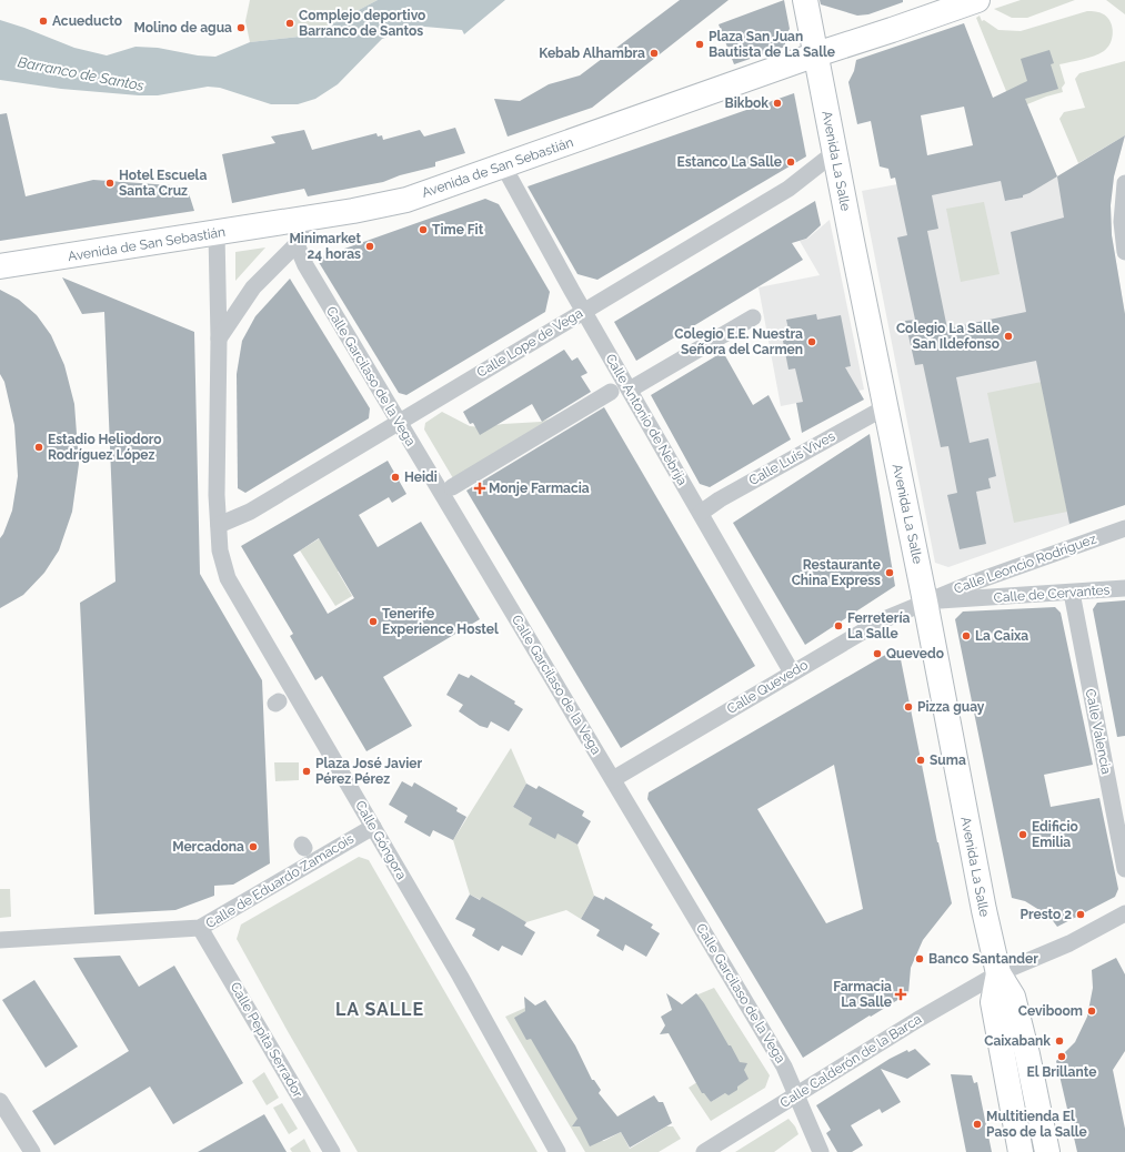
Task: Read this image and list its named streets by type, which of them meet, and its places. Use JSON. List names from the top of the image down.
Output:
{
  "streets": {
    "main road": ["Avenida La Salle", "Avenida de San Sebastián"],
    "street": [
      "Calle Lope de Vega",
      "Calle Garcilaso de la Vega",
      "Calle Antonio de Nebrija",
      "Calle Luís Vives",
      "Calle Leoncio Rodríguez",
      "Calle de Cervantes",
      "Calle Quevedo",
      "Calle Valencia",
      "Calle Góngora",
      "Calle de Eduardo Zamacois",
      "Calle Pepita Serrador",
      "Calle Calderón de la Barca"
    ]
  },
  "crossings": [
    ["Avenida La Salle", "Avenida de San Sebastián"],
    ["Avenida La Salle", "Calle Lope de Vega"],
    ["Avenida La Salle", "Calle Luís Vives"],
    ["Avenida La Salle", "Calle Leoncio Rodríguez"],
    ["Avenida La Salle", "Calle de Cervantes"],
    ["Avenida La Salle", "Calle Quevedo"],
    ["Avenida La Salle", "Calle Calderón de la Barca"],
    ["Avenida de San Sebastián", "Calle Antonio de Nebrija"],
    ["Avenida de San Sebastián", "Calle Góngora"],
    ["Calle Lope de Vega", "Calle Garcilaso de la Vega"],
    ["Calle Lope de Vega", "Calle Antonio de Nebrija"],
    ["Calle Lope de Vega", "Calle Góngora"],
    ["Calle Garcilaso de la Vega", "Calle Quevedo"],
    ["Calle Garcilaso de la Vega", "Calle Calderón de la Barca"],
    ["Calle Antonio de Nebrija", "Calle Luís Vives"],
    ["Calle Antonio de Nebrija", "Calle Quevedo"],
    ["Calle Leoncio Rodríguez", "Calle de Cervantes"],
    ["Calle Leoncio Rodríguez", "Calle Quevedo"],
    ["Calle de Cervantes", "Calle Quevedo"],
    ["Calle de Cervantes", "Calle Valencia"],
    ["Calle Góngora", "Calle de Eduardo Zamacois"],
    ["Calle de Eduardo Zamacois", "Calle Pepita Serrador"]
  ],
  "districts": ["LA SALLE"],
  "water": ["Barranco de Santos"],
  "places": {
    "other": [
      "Acueducto",
      "Complejo deportivo Barranco de Santos",
      "Molino de agua",
      "Plaza San Juan Bautista de La Salle",
      "Kebab Alhambra",
      "Bikbok",
      "Estanco La Salle",
      "Hotel Escuela Santa Cruz",
      "Time Fit",
      "Minimarket 24 horas",
      "Colegio La Salle San Ildefonso",
      "Colegio E.E. Nuestra Señora del Carmen",
      "Estadio Heliodoro Rodríguez López",
      "Heidi",
      "Restaurante China Express",
      "Tenerife Experience Hostel",
      "Ferretería La Salle",
      "La Caixa",
      "Quevedo",
      "Pizza guay",
      "Suma",
      "Plaza José Javier Pérez Pérez",
      "Edificio Emilia",
      "Mercadona",
      "Presto 2",
      "Banco Santander",
      "Ceviboom",
      "Caixabank",
      "El Brillante",
      "Multitienda El Paso de la Salle"
    ],
    "health": ["Monje Farmacia", "Farmacia La Salle"]
  }
}
